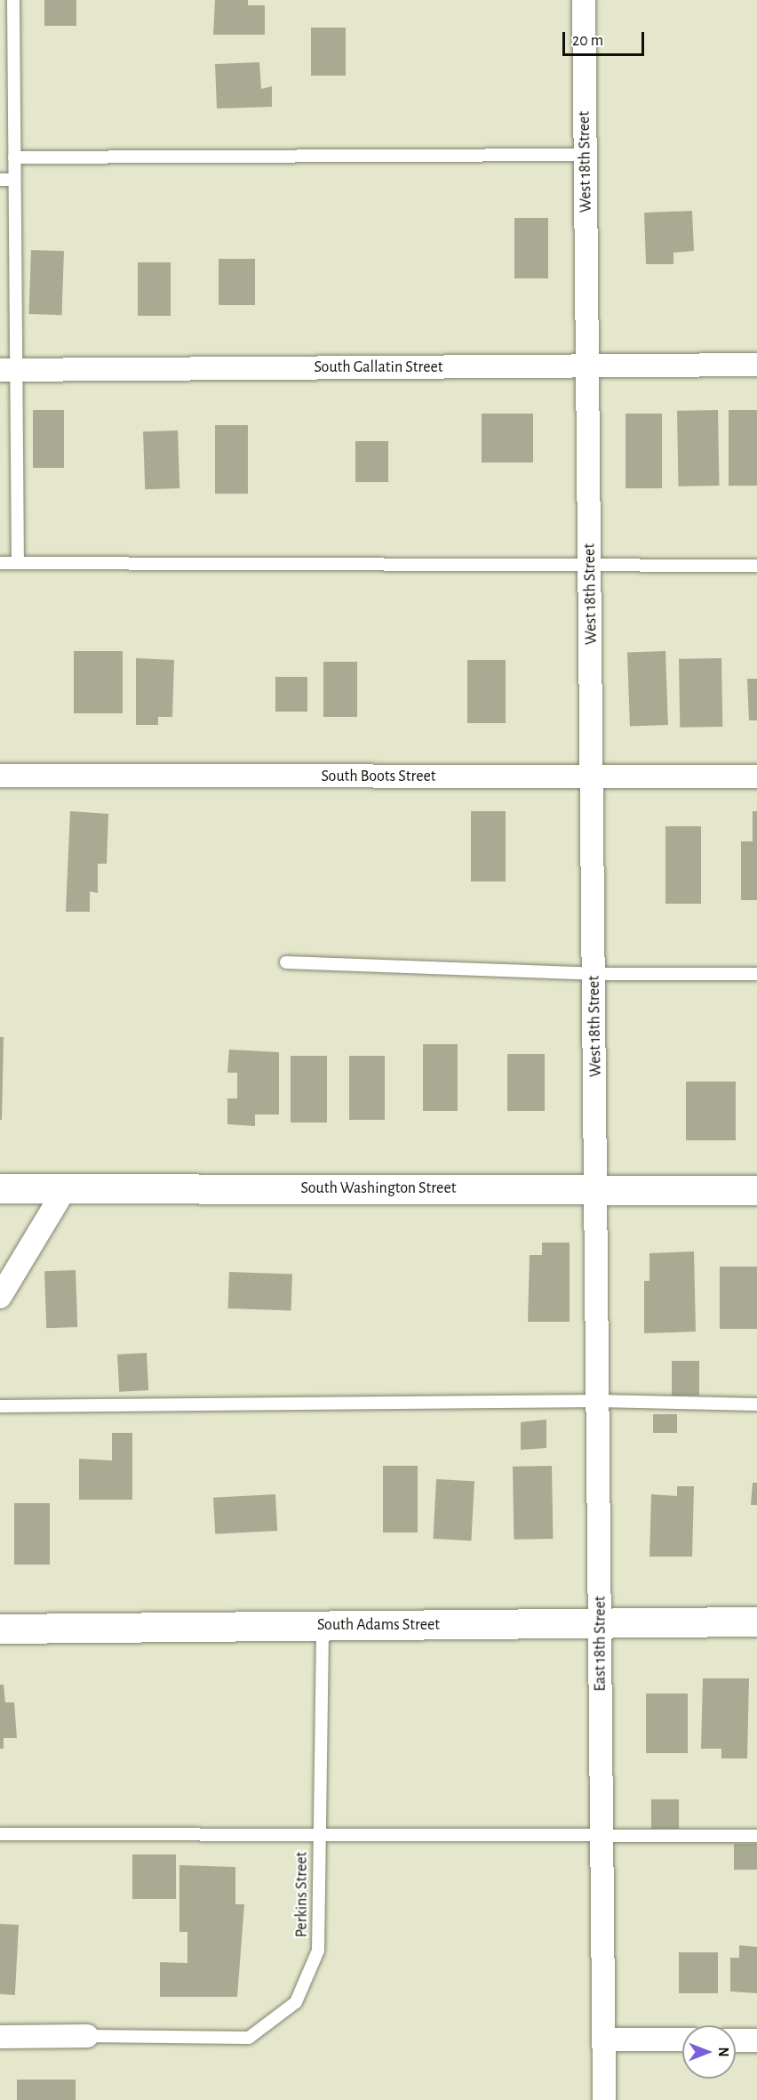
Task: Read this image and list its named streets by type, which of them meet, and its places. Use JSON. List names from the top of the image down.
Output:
{
  "streets": {
    "main road": ["South Washington Street", "South Adams Street"],
    "street": [
      "West 18th Street",
      "South Gallatin Street",
      "South Boots Street",
      "East 18th Street"
    ],
    "lane": ["Perkins Street"]
  },
  "crossings": [
    ["West 18th Street", "South Gallatin Street"],
    ["West 18th Street", "South Boots Street"],
    ["West 18th Street", "South Washington Street"],
    ["West 18th Street", "East 18th Street"],
    ["South Washington Street", "East 18th Street"],
    ["South Adams Street", "East 18th Street"],
    ["South Adams Street", "Perkins Street"]
  ],
  "scale_bar": "20 m",
  "north": "right"
}
